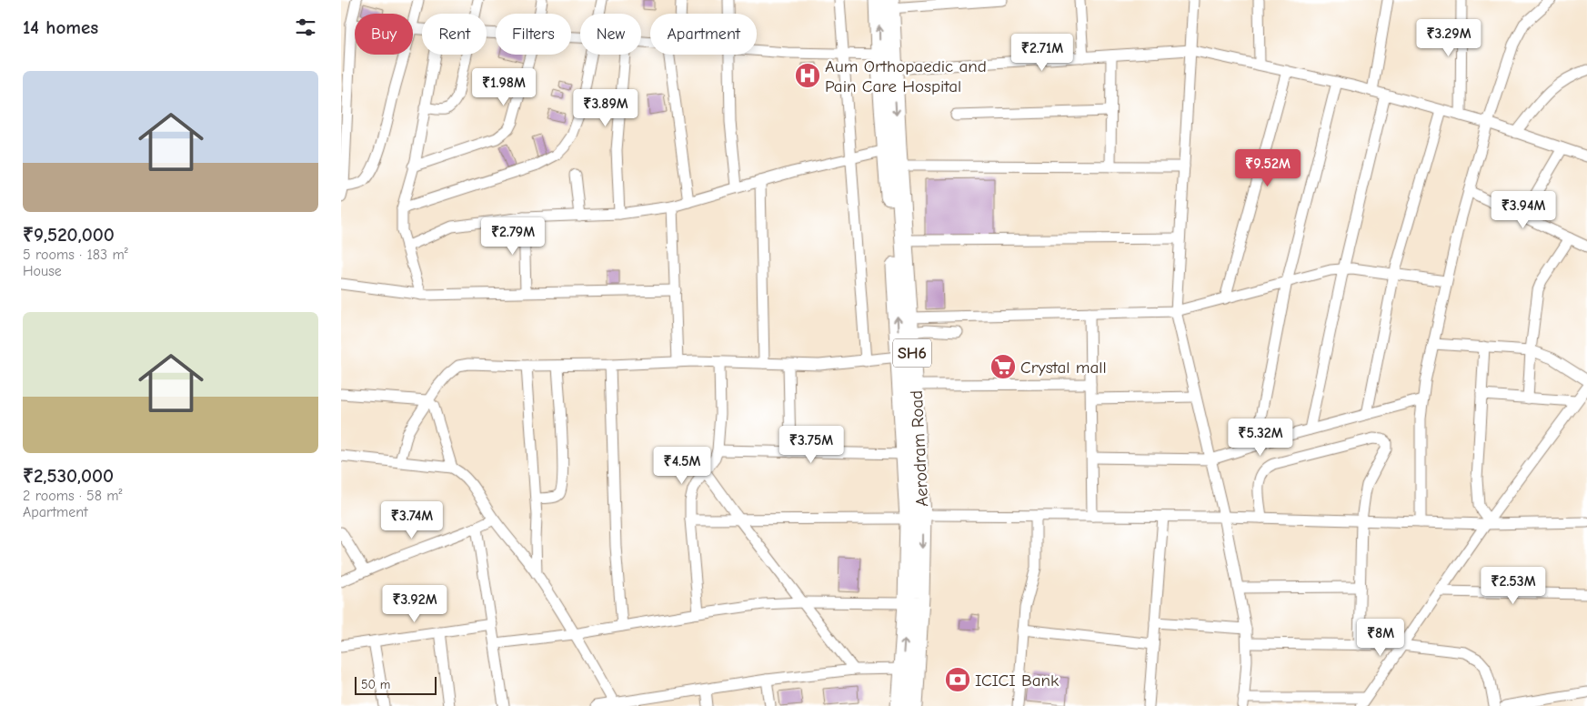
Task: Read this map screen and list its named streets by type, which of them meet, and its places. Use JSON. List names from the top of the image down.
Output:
{
  "streets": {
    "main road": ["SH6", "Aerodram Road"]
  },
  "places": {
    "hospital": ["Aum Orthopaedic and Pain Care Hospital"],
    "supermarket": ["Crystal mall"],
    "bank": ["ICICI Bank"]
  },
  "scale_bar": "50 m",
  "page": {
    "heading": "14 homes",
    "chip": [
      "Buy",
      "Rent",
      "Filters",
      "New",
      "Apartment"
    ],
    "price": [
      "₹3.29M",
      "₹2.71M",
      "₹1.98M",
      "₹3.89M",
      "₹9.52M",
      "₹3.94M",
      "₹2.79M",
      "₹5.32M",
      "₹3.75M",
      "₹4.5M",
      "₹3.74M",
      "₹2.53M",
      "₹3.92M",
      "₹8M"
    ],
    "list": [
      {
        "name": "₹9,520,000",
        "note": "5 rooms · 183 m² · House"
      },
      {
        "name": "₹2,530,000",
        "note": "2 rooms · 58 m² · Apartment"
      }
    ],
    "scale": "50 m"
  }
}
